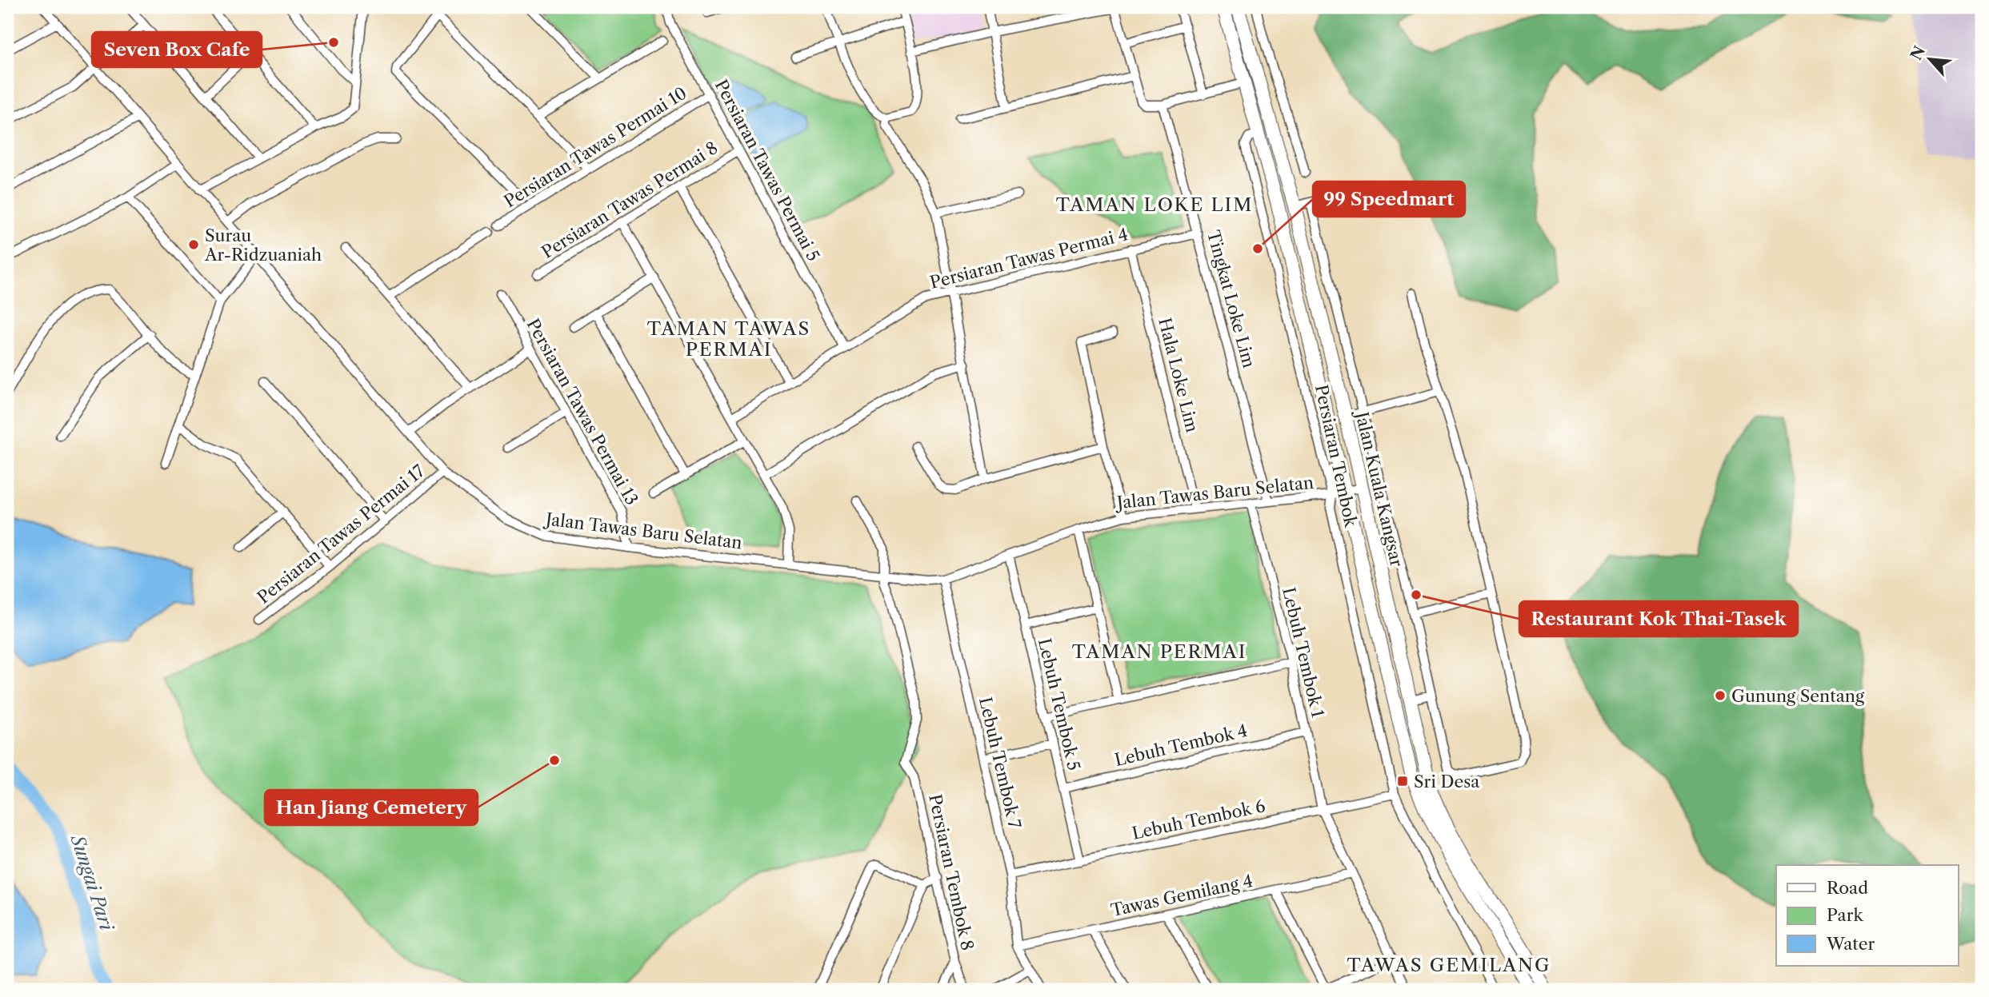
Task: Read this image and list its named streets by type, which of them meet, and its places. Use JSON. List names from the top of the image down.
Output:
{
  "streets": {
    "highway": ["Jalan Kuala Kangsar"],
    "street": [
      "Persiaran Tawas Permai 10",
      "Persiaran Tawas Permai 5",
      "Persiaran Tawas Permai 8",
      "Persiaran Tawas Permai 4",
      "Tingkat Loke Lim",
      "Hala Loke Lim",
      "Persiaran Tawas Permai 13",
      "Persiaran Tembok",
      "Jalan Tawas Baru Selatan",
      "Persiaran Tawas Permai 17",
      "Lebuh Tembok 1",
      "Lebuh Tembok 5",
      "Lebuh Tembok 4",
      "Lebuh Tembok 7",
      "Lebuh Tembok 6",
      "Persiaran Tembok 8",
      "Tawas Gemilang 4"
    ]
  },
  "crossings": [
    ["Persiaran Tawas Permai 10", "Persiaran Tawas Permai 5"],
    ["Persiaran Tawas Permai 5", "Persiaran Tawas Permai 8"],
    ["Persiaran Tawas Permai 5", "Persiaran Tawas Permai 4"],
    ["Persiaran Tawas Permai 4", "Tingkat Loke Lim"],
    ["Persiaran Tawas Permai 4", "Hala Loke Lim"],
    ["Tingkat Loke Lim", "Jalan Tawas Baru Selatan"],
    ["Hala Loke Lim", "Jalan Tawas Baru Selatan"],
    ["Persiaran Tawas Permai 13", "Jalan Tawas Baru Selatan"],
    ["Persiaran Tembok", "Jalan Kuala Kangsar"],
    ["Persiaran Tembok", "Jalan Tawas Baru Selatan"],
    ["Persiaran Tembok", "Lebuh Tembok 6"],
    ["Jalan Kuala Kangsar", "Jalan Tawas Baru Selatan"],
    ["Jalan Tawas Baru Selatan", "Persiaran Tawas Permai 17"],
    ["Jalan Tawas Baru Selatan", "Lebuh Tembok 1"],
    ["Jalan Tawas Baru Selatan", "Lebuh Tembok 5"],
    ["Jalan Tawas Baru Selatan", "Lebuh Tembok 7"],
    ["Jalan Tawas Baru Selatan", "Persiaran Tembok 8"],
    ["Lebuh Tembok 1", "Lebuh Tembok 4"],
    ["Lebuh Tembok 1", "Lebuh Tembok 6"],
    ["Lebuh Tembok 1", "Tawas Gemilang 4"],
    ["Lebuh Tembok 5", "Lebuh Tembok 4"],
    ["Lebuh Tembok 5", "Lebuh Tembok 6"],
    ["Lebuh Tembok 7", "Lebuh Tembok 6"],
    ["Lebuh Tembok 7", "Tawas Gemilang 4"]
  ],
  "districts": [
    "TAMAN LOKE LIM",
    "TAMAN TAWAS PERMAI",
    "TAMAN PERMAI",
    "TAWAS GEMILANG"
  ],
  "water": ["Sungai Pari"],
  "places": {
    "other": [
      "Seven Box Cafe",
      "Surau Ar-Ridzuaniah",
      "99 Speedmart",
      "Restaurant Kok Thai-Tasek",
      "Gunung Sentang",
      "Han Jiang Cemetery"
    ],
    "transit": ["Sri Desa"]
  },
  "legend": ["Road", "Park", "Water"],
  "north": "top left"
}
